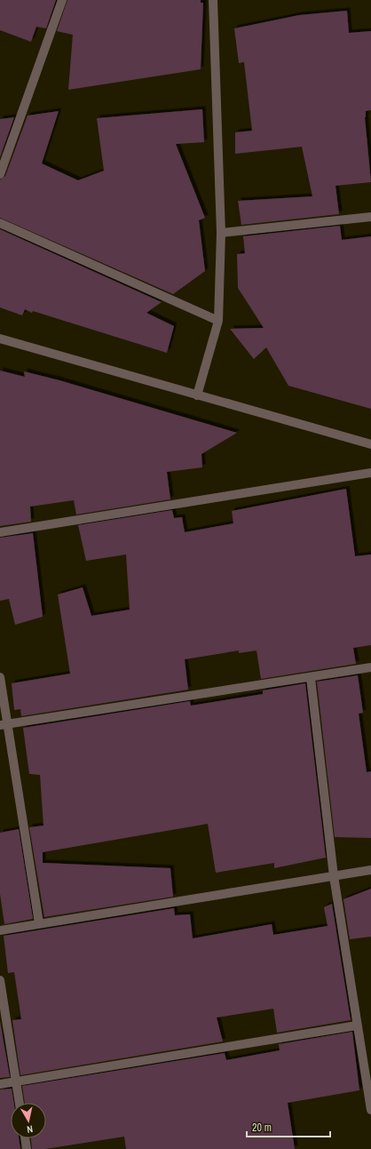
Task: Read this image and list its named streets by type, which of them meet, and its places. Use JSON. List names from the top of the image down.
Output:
{
  "scale_bar": "20 m",
  "north": "bottom"
}
